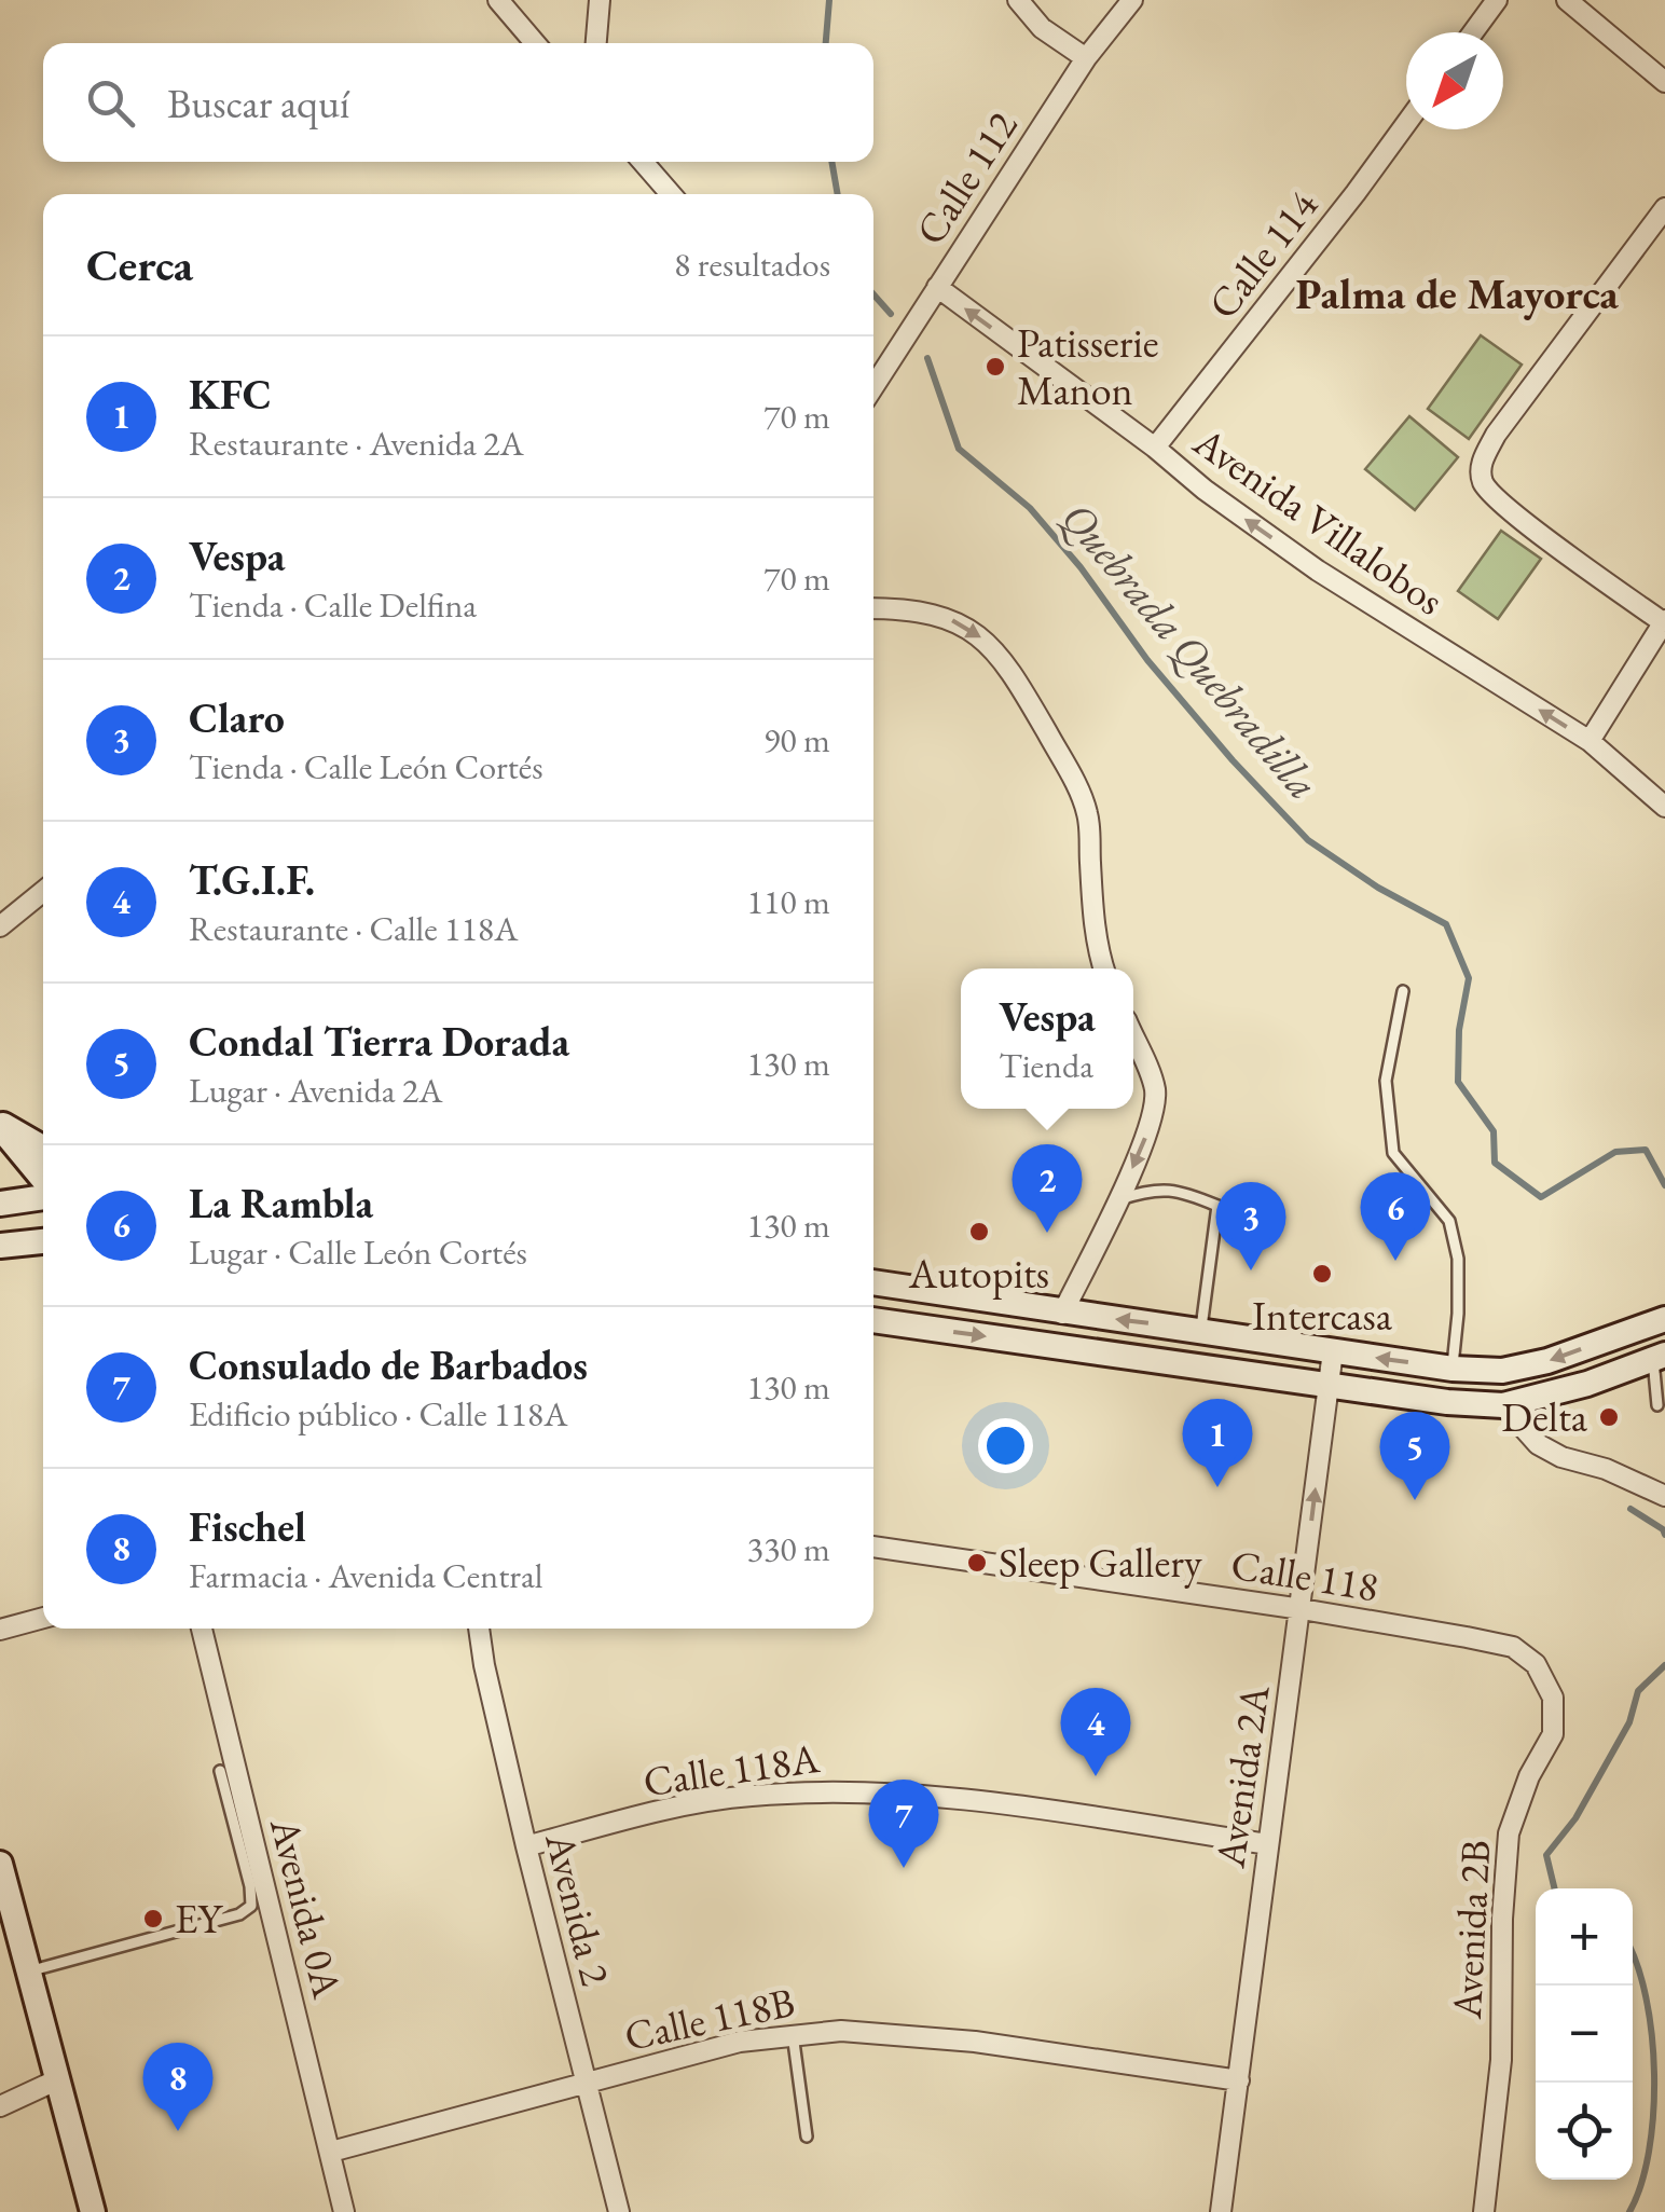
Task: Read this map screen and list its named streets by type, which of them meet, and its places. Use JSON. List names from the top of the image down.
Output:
{
  "streets": {
    "street": [
      "Calle 112",
      "Calle 114",
      "Avenida Villalobos",
      "Calle 118",
      "Calle 118A",
      "Avenida 2A",
      "Avenida 0A",
      "Avenida 2",
      "Avenida 2B",
      "Calle 118B"
    ]
  },
  "crossings": [
    ["Calle 112", "Avenida Villalobos"],
    ["Calle 114", "Avenida Villalobos"],
    ["Calle 118", "Avenida 2A"],
    ["Calle 118", "Avenida 2B"],
    ["Calle 118A", "Avenida 2A"],
    ["Calle 118A", "Avenida 2"],
    ["Avenida 2A", "Calle 118B"],
    ["Avenida 0A", "Calle 118B"],
    ["Avenida 2", "Calle 118B"]
  ],
  "one_way": ["Avenida Villalobos"],
  "districts": ["Palma de Mayorca"],
  "water": ["Quebrada Quebradilla"],
  "places": [
    "Patisserie Manon",
    "Autopits",
    "Intercasa",
    "Delta",
    "Sleep Gallery",
    "EY"
  ],
  "north": "bottom left",
  "page": {
    "search": "Buscar aquí",
    "heading": ["Cerca", "8 resultados"],
    "list": [
      {
        "mark": "1",
        "name": "KFC",
        "note": "Restaurante · Avenida 2A",
        "value": "70 m"
      },
      {
        "mark": "2",
        "name": "Vespa",
        "note": "Tienda · Calle Delfina",
        "value": "70 m"
      },
      {
        "mark": "3",
        "name": "Claro",
        "note": "Tienda · Calle León Cortés",
        "value": "90 m"
      },
      {
        "mark": "4",
        "name": "T.G.I.F.",
        "note": "Restaurante · Calle 118A",
        "value": "110 m"
      },
      {
        "mark": "5",
        "name": "Condal Tierra Dorada",
        "note": "Lugar · Avenida 2A",
        "value": "130 m"
      },
      {
        "mark": "6",
        "name": "La Rambla",
        "note": "Lugar · Calle León Cortés",
        "value": "130 m"
      },
      {
        "mark": "7",
        "name": "Consulado de Barbados",
        "note": "Edificio público · Calle 118A",
        "value": "130 m"
      },
      {
        "mark": "8",
        "name": "Fischel",
        "note": "Farmacia · Avenida Central",
        "value": "330 m"
      }
    ],
    "popup": ["Vespa", "Tienda"],
    "pins": [
      "2",
      "6",
      "3",
      "1",
      "5",
      "4",
      "7",
      "8"
    ],
    "map_buttons": ["+", "−"]
  }
}
